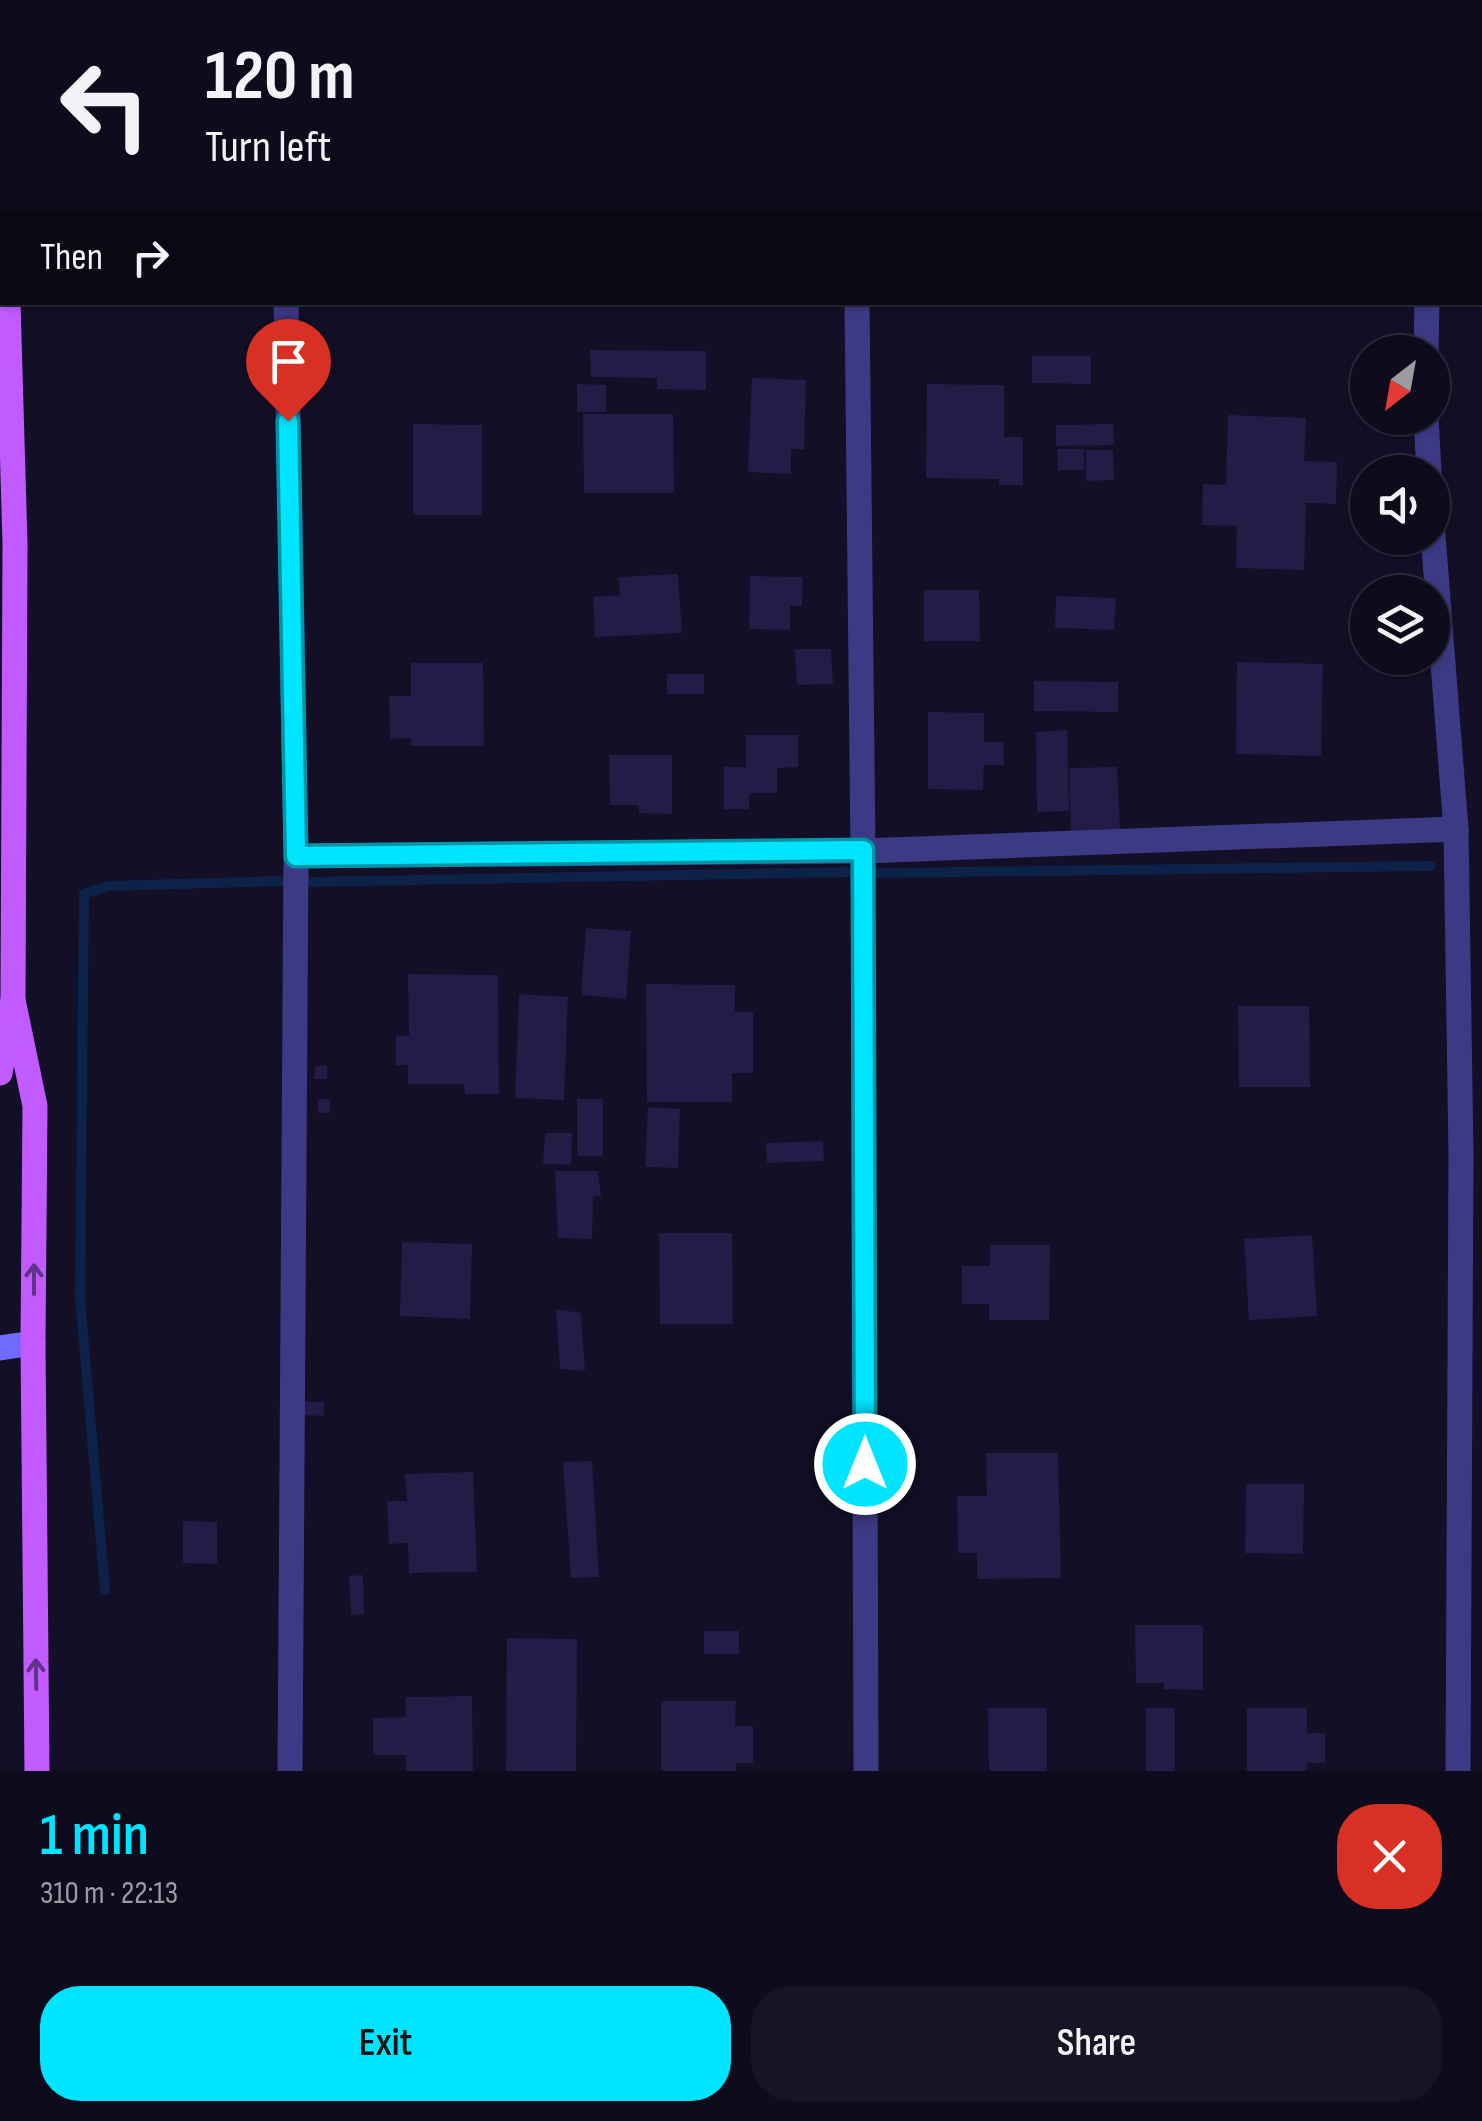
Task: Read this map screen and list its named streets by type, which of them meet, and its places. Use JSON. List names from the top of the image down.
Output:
{
  "north": "bottom left",
  "page": {
    "turn": ["120 m", "Turn left"],
    "then": "Then",
    "heading": ["1 min", "310 m · 22:13"],
    "buttons": ["Exit", "Share"]
  }
}
